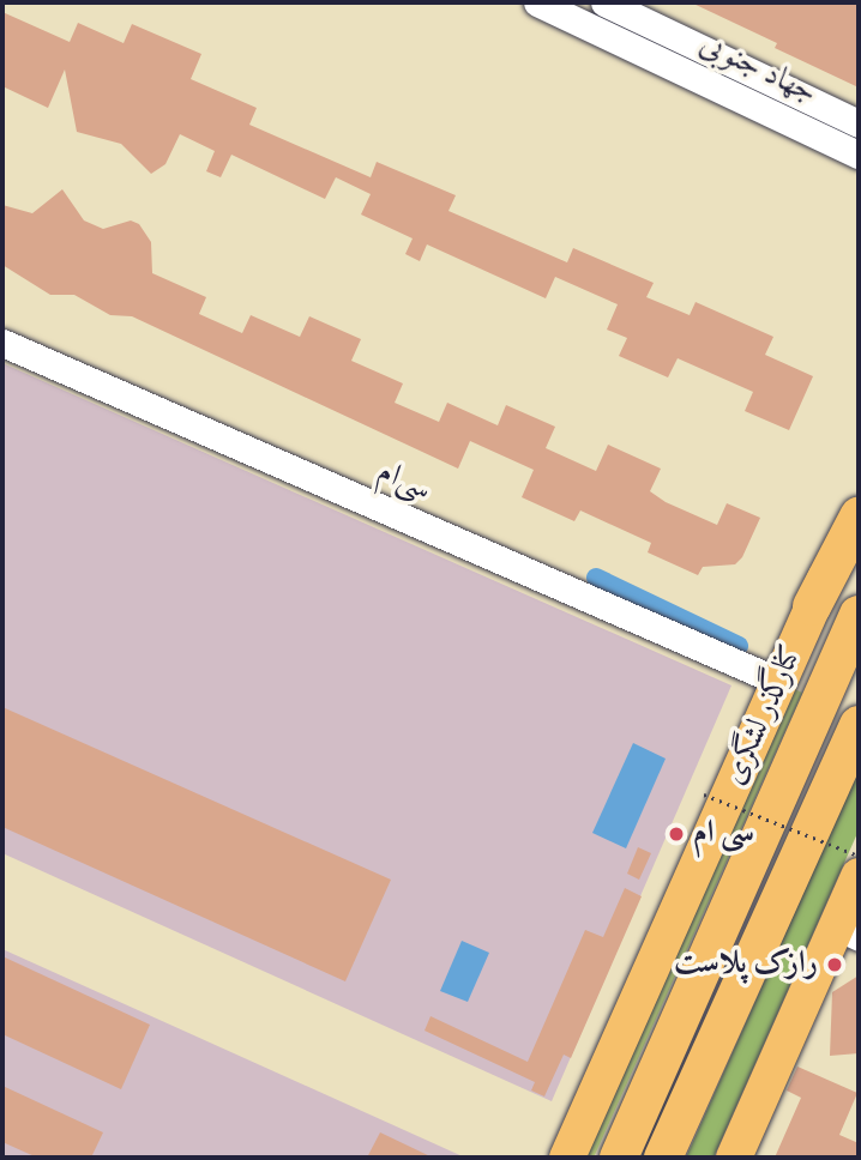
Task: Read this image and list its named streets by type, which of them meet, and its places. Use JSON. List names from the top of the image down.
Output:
{
  "streets": {
    "main road": ["کنارگذر لشگری"],
    "street": ["جهاد جنوبی", "سی‌ام"]
  },
  "crossings": [
    ["سی‌ام", "کنارگذر لشگری"]
  ],
  "places": ["سی ام", "رازک پلاست"]
}
